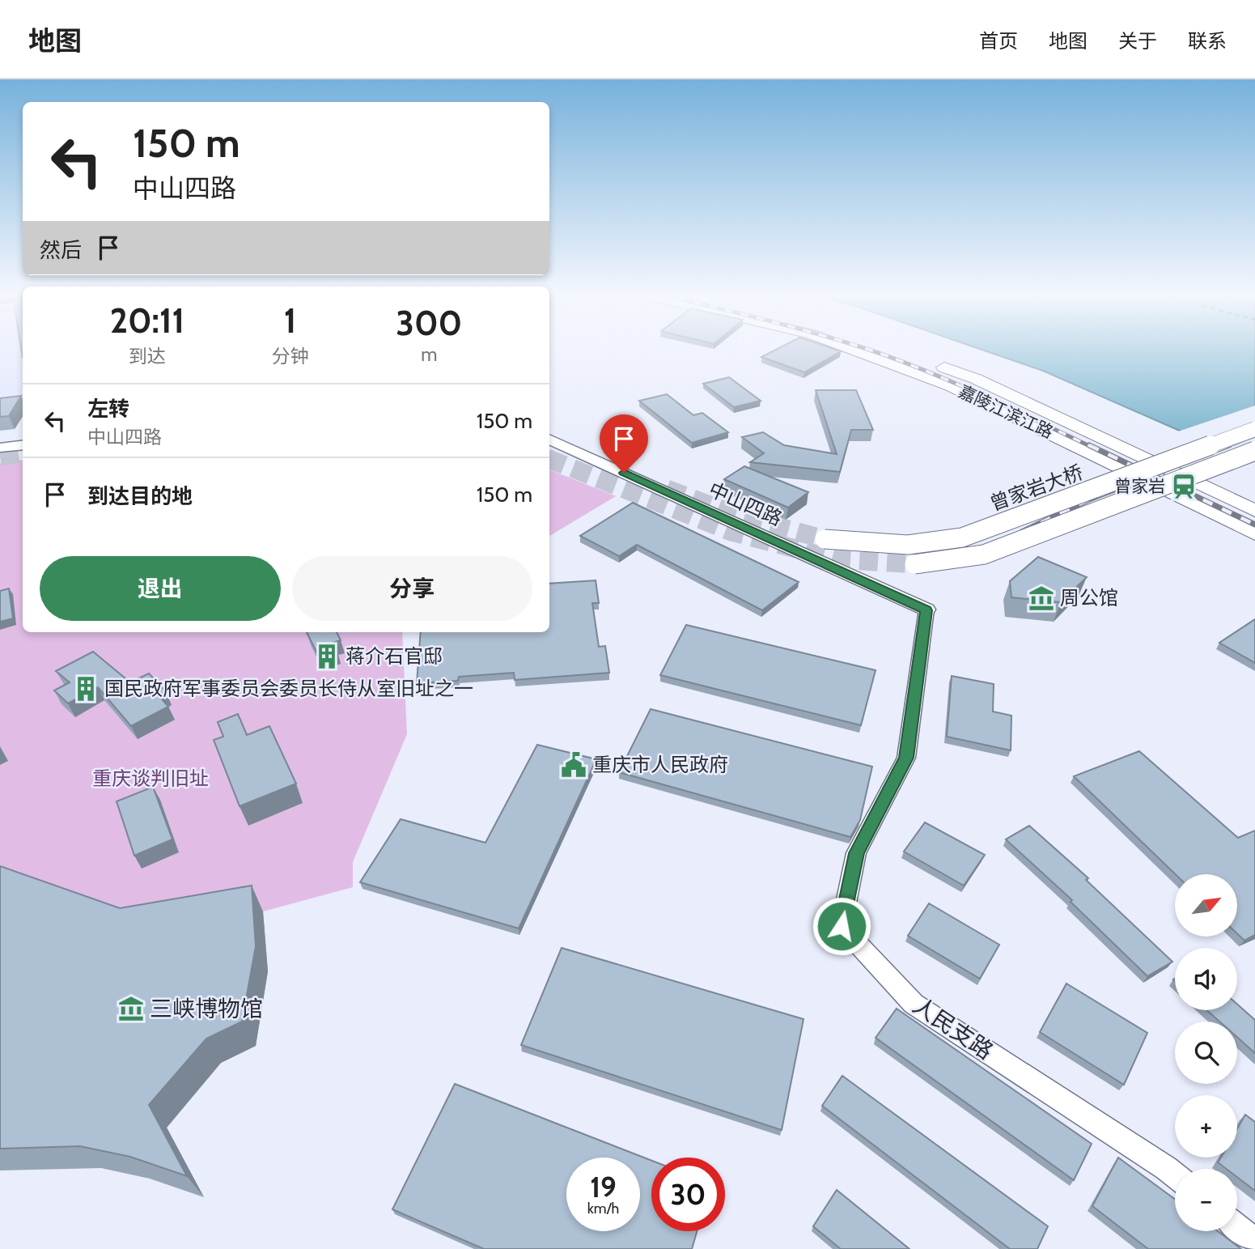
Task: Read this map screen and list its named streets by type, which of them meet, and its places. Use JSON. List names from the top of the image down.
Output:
{
  "streets": {
    "main road": ["嘉陵江滨江路", "曾家岩大桥"],
    "street": ["中山四路", "人民支路"]
  },
  "crossings": [
    ["中山四路", "人民支路"]
  ],
  "parks": ["重庆谈判旧址"],
  "places": {
    "station": ["曾家岩"],
    "museum": ["周公馆", "三峡博物馆"],
    "building": ["蒋介石官邸", "国民政府军事委员会委员长侍从室旧址之一"],
    "public building": ["重庆市人民政府"]
  },
  "north": "top right",
  "page": {
    "header": "地图",
    "nav": [
      "首页",
      "地图",
      "关于",
      "联系"
    ],
    "turn": ["150 m", "中山四路"],
    "then": "然后",
    "eta": [
      "20:11",
      "到达",
      "1",
      "分钟",
      "300",
      "m"
    ],
    "list": [
      {
        "name": "左转",
        "note": "中山四路",
        "value": "150 m"
      },
      {
        "name": "到达目的地",
        "value": "150 m"
      }
    ],
    "buttons": ["退出", "分享"],
    "map_buttons": ["+", "−"],
    "speed": "19 km/h",
    "limit": "30"
  }
}
